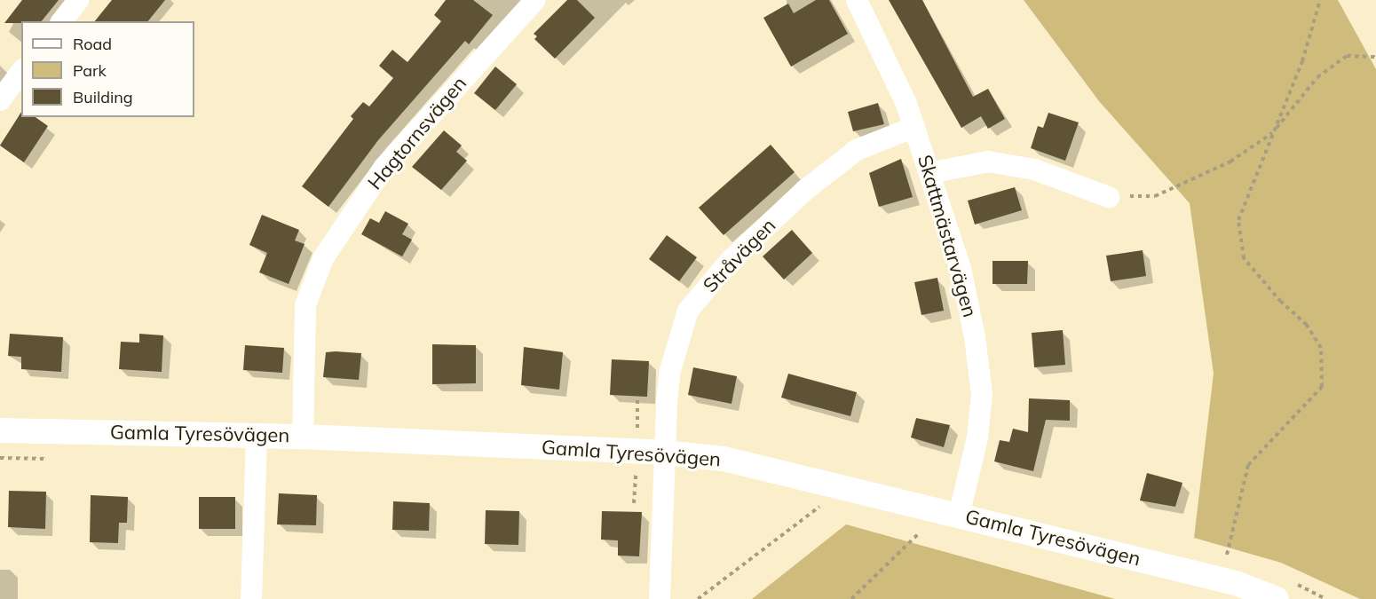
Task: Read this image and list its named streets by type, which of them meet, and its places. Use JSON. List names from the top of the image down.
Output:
{
  "streets": {
    "street": [
      "Hagtornsvägen",
      "Skattmästarvägen",
      "Stråvägen",
      "Gamla Tyresövägen"
    ]
  },
  "crossings": [
    ["Hagtornsvägen", "Gamla Tyresövägen"],
    ["Skattmästarvägen", "Stråvägen"],
    ["Skattmästarvägen", "Gamla Tyresövägen"],
    ["Stråvägen", "Gamla Tyresövägen"]
  ],
  "legend": ["Road", "Park", "Building"]
}
